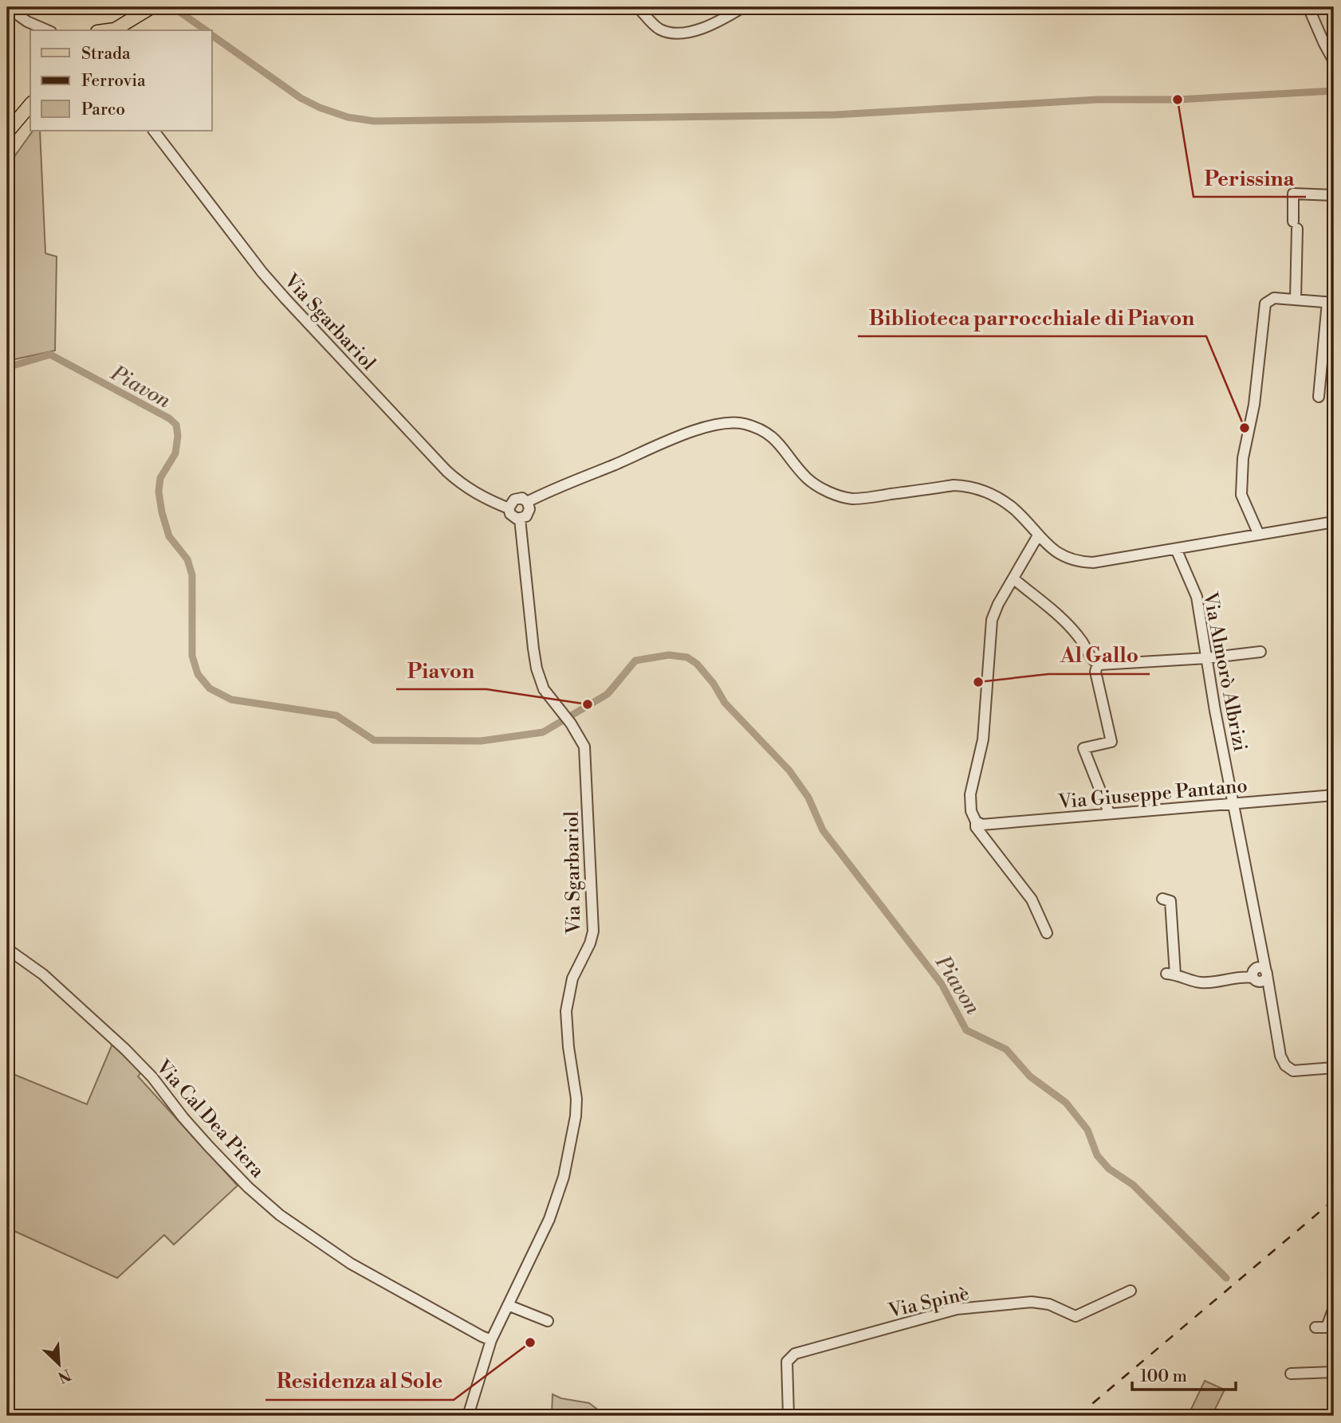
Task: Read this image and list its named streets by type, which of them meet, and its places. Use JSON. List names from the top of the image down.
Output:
{
  "streets": {
    "street": [
      "Via Sgarbariol",
      "Via Almorò Albrizi",
      "Via Giuseppe Pantano",
      "Via Cal Dea Piera",
      "Via Spinè"
    ]
  },
  "crossings": [
    ["Via Sgarbariol", "Via Cal Dea Piera"],
    ["Via Almorò Albrizi", "Via Giuseppe Pantano"]
  ],
  "water": ["Piavon"],
  "places": [
    "Perissina",
    "Biblioteca parrocchiale di Piavon",
    "Al Gallo",
    "Piavon",
    "Residenza al Sole"
  ],
  "legend": ["Strada", "Ferrovia", "Parco"],
  "scale_bar": "100 m",
  "north": "bottom right"
}
